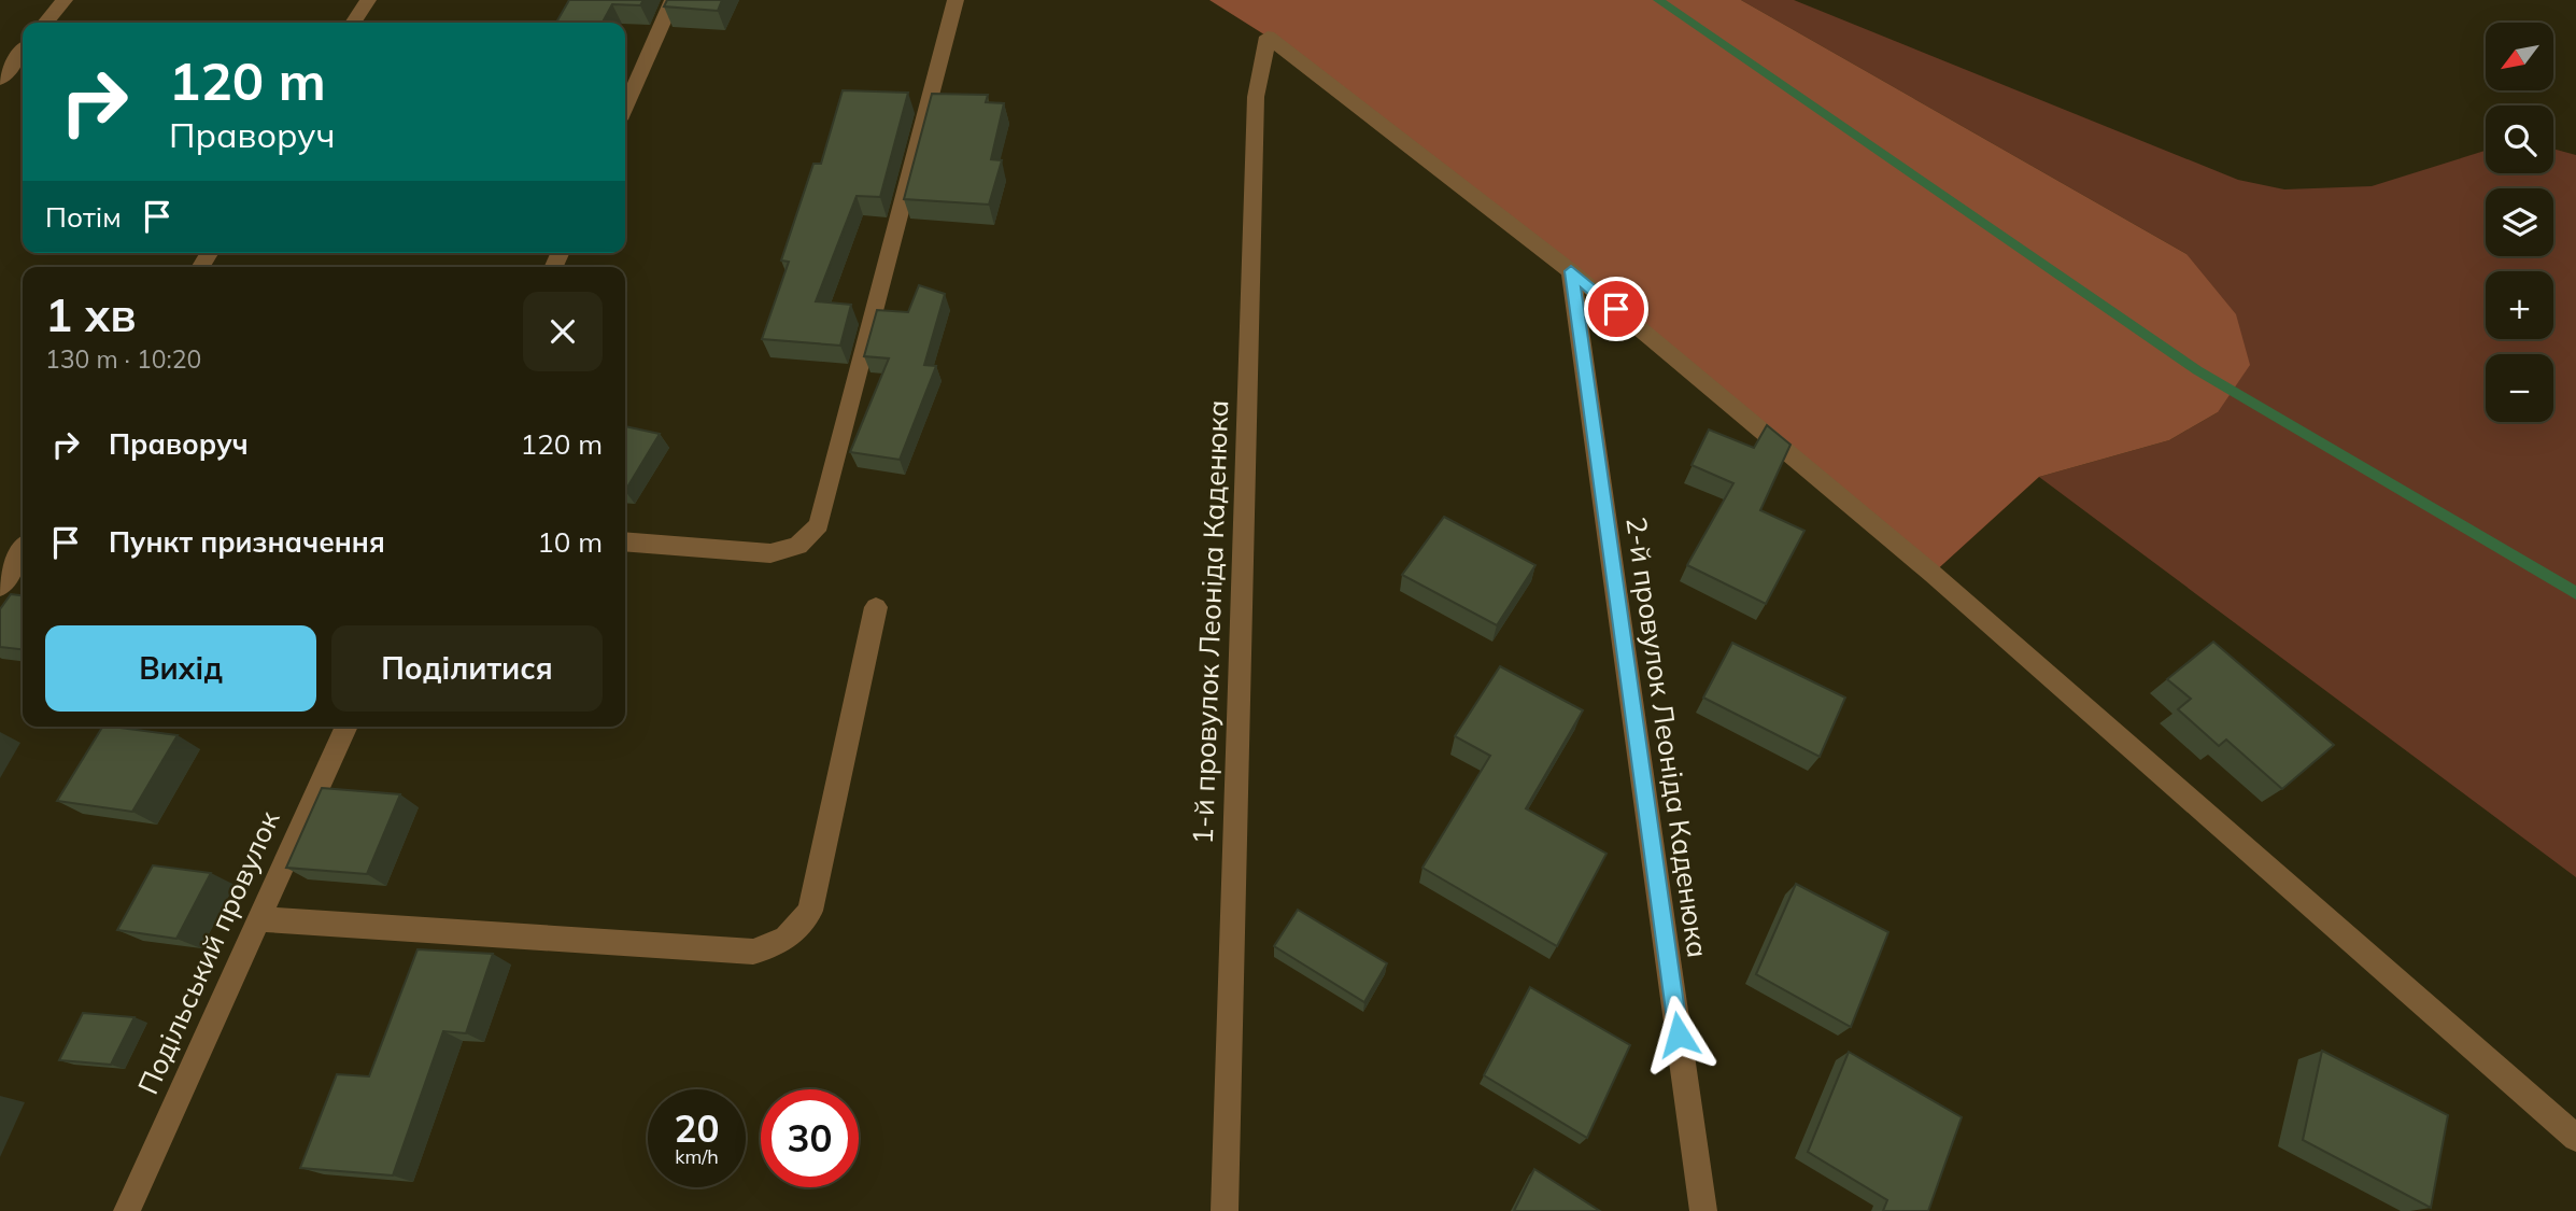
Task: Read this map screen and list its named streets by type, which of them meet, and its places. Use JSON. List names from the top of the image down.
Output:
{
  "streets": {
    "street": ["1-й провулок Леоніда Каденюка", "2-й провулок Леоніда Каденюка", "Подільський провулок"]
  },
  "crossings": [
    ["1-й провулок Леоніда Каденюка", "2-й провулок Леоніда Каденюка"]
  ],
  "north": "bottom left",
  "page": {
    "map_buttons": ["+", "−"],
    "turn": ["120 m", "Праворуч"],
    "then": "Потім",
    "heading": ["1 хв", "130 m · 10:20"],
    "list": [
      {
        "name": "Праворуч",
        "value": "120 m"
      },
      {
        "name": "Пункт призначення",
        "value": "10 m"
      }
    ],
    "buttons": ["Вихід", "Поділитися"],
    "speed": "20 km/h",
    "limit": "30"
  }
}
